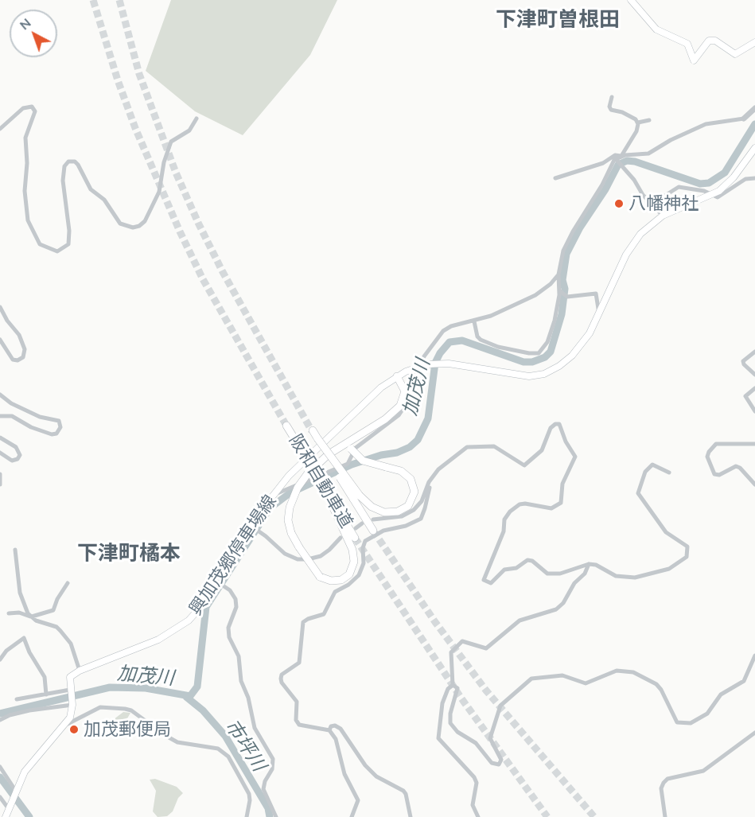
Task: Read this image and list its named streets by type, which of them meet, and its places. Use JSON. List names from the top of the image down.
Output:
{
  "streets": {
    "highway": ["阪和自動車道"],
    "main road": ["興加茂郷停車場線"]
  },
  "districts": ["下津町曽根田", "下津町橘本"],
  "water": ["加茂川", "市坪川"],
  "places": ["八幡神社", "加茂郵便局"],
  "north": "top left"
}
